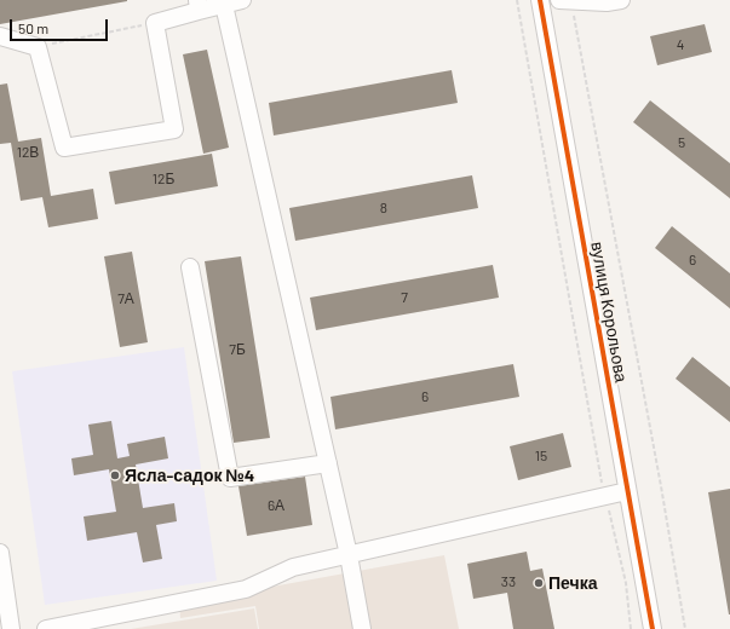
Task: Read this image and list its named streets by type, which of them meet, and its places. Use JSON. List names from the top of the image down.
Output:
{
  "streets": {
    "street": ["вулиця Корольова"]
  },
  "places": ["Ясла-садок №4", "Печка"],
  "house_numbers": [
    "4",
    "5",
    "12В",
    "12Б",
    "8",
    "6",
    "7",
    "7А",
    "7Б",
    "6",
    "15",
    "6А",
    "33"
  ],
  "scale_bar": "50 m"
}
